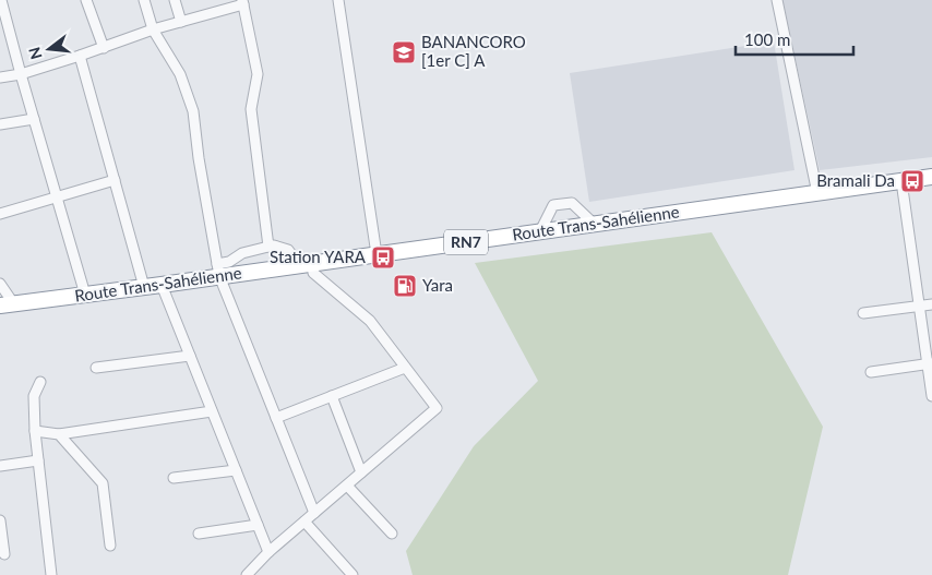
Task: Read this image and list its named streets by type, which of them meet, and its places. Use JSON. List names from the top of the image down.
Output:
{
  "streets": {
    "highway": ["Route Trans-Sahélienne", "RN7"]
  },
  "places": {
    "school or university": ["BANANCORO [1er C] A"],
    "bus stop": ["Bramali Da", "Station YARA"],
    "fuel station": ["Yara"]
  },
  "scale_bar": "100 m",
  "north": "left"
}
